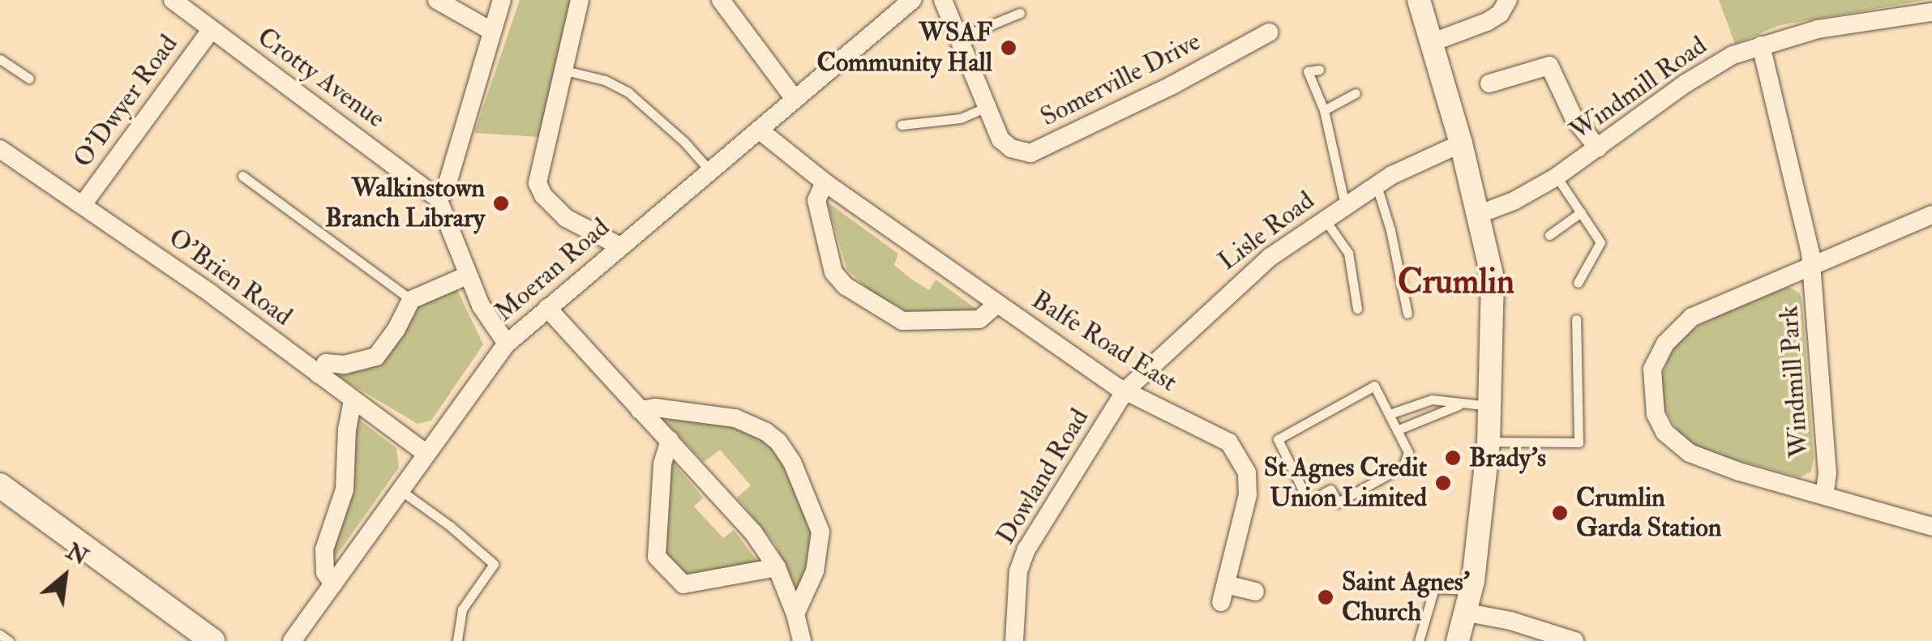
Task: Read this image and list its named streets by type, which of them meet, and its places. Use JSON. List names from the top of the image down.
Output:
{
  "streets": {
    "street": [
      "Crotty Avenue",
      "Somerville Drive",
      "Windmill Road",
      "O'Dwyer Road",
      "Lisle Road",
      "Moeran Road",
      "O'Brien Road",
      "Balfe Road East",
      "Windmill Park",
      "Dowland Road"
    ]
  },
  "crossings": [
    ["Crotty Avenue", "O'Dwyer Road"],
    ["Windmill Road", "Windmill Park"],
    ["O'Dwyer Road", "O'Brien Road"],
    ["Lisle Road", "Balfe Road East"],
    ["Lisle Road", "Dowland Road"],
    ["Moeran Road", "O'Brien Road"],
    ["Moeran Road", "Balfe Road East"],
    ["Balfe Road East", "Dowland Road"]
  ],
  "districts": ["Crumlin"],
  "places": [
    "WSAF Community Hall",
    "Walkinstown Branch Library",
    "Brady's",
    "St Agnes Credit Union Limited",
    "Crumlin Garda Station",
    "Saint Agnes' Church"
  ],
  "north": "top right"
}
